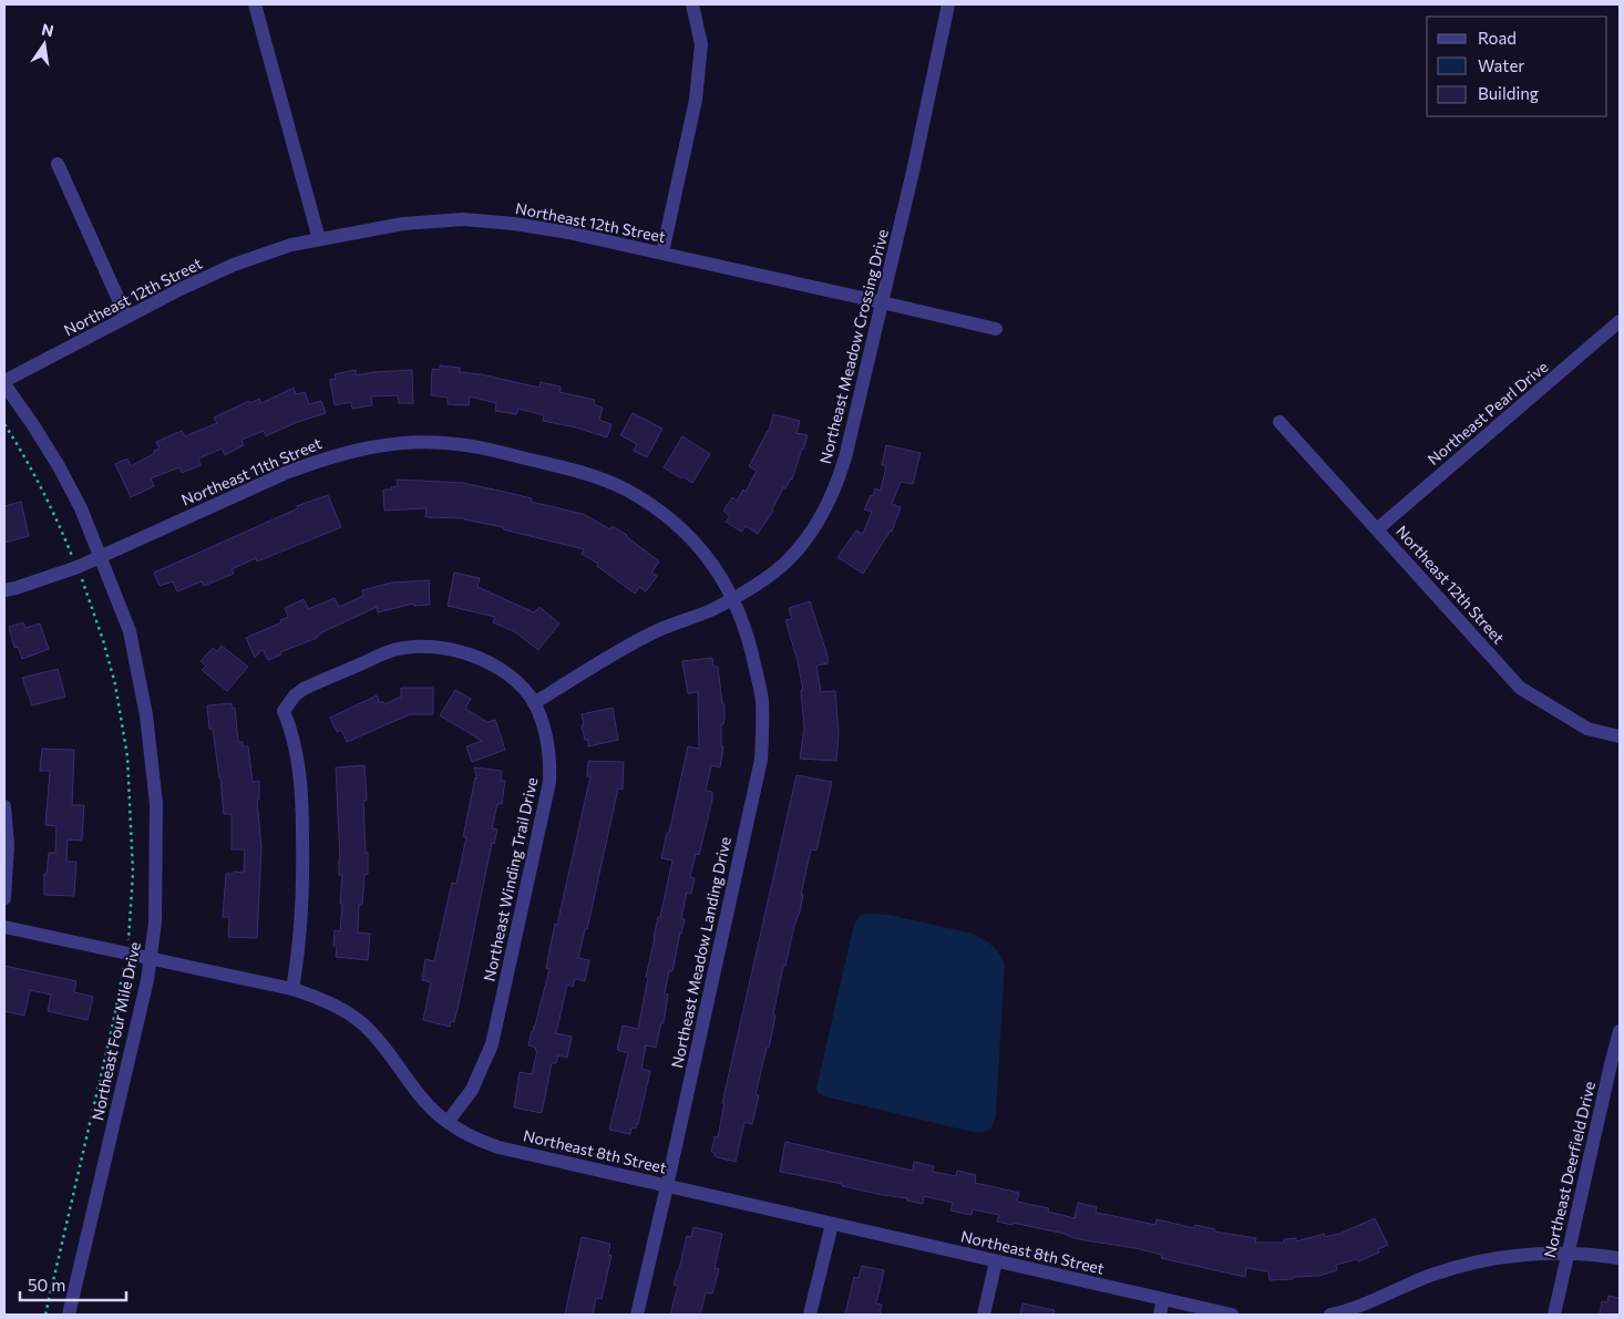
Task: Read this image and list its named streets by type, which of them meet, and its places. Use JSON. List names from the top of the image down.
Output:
{
  "streets": {
    "street": [
      "Northeast 12th Street",
      "Northeast Meadow Crossing Drive",
      "Northeast Pearl Drive",
      "Northeast 11th Street",
      "Northeast Winding Trail Drive",
      "Northeast Meadow Landing Drive",
      "Northeast Four Mile Drive",
      "Northeast 8th Street",
      "Northeast Deerfield Drive"
    ]
  },
  "crossings": [
    ["Northeast 12th Street", "Northeast Meadow Crossing Drive"],
    ["Northeast 12th Street", "Northeast Pearl Drive"],
    ["Northeast 12th Street", "Northeast Four Mile Drive"],
    ["Northeast Meadow Crossing Drive", "Northeast 11th Street"],
    ["Northeast Meadow Crossing Drive", "Northeast Winding Trail Drive"],
    ["Northeast Meadow Crossing Drive", "Northeast Meadow Landing Drive"],
    ["Northeast 11th Street", "Northeast Meadow Landing Drive"],
    ["Northeast 11th Street", "Northeast Four Mile Drive"],
    ["Northeast Winding Trail Drive", "Northeast 8th Street"],
    ["Northeast Meadow Landing Drive", "Northeast 8th Street"],
    ["Northeast Four Mile Drive", "Northeast 8th Street"]
  ],
  "legend": ["Road", "Water", "Building"],
  "scale_bar": "50 m",
  "north": "top"
}
